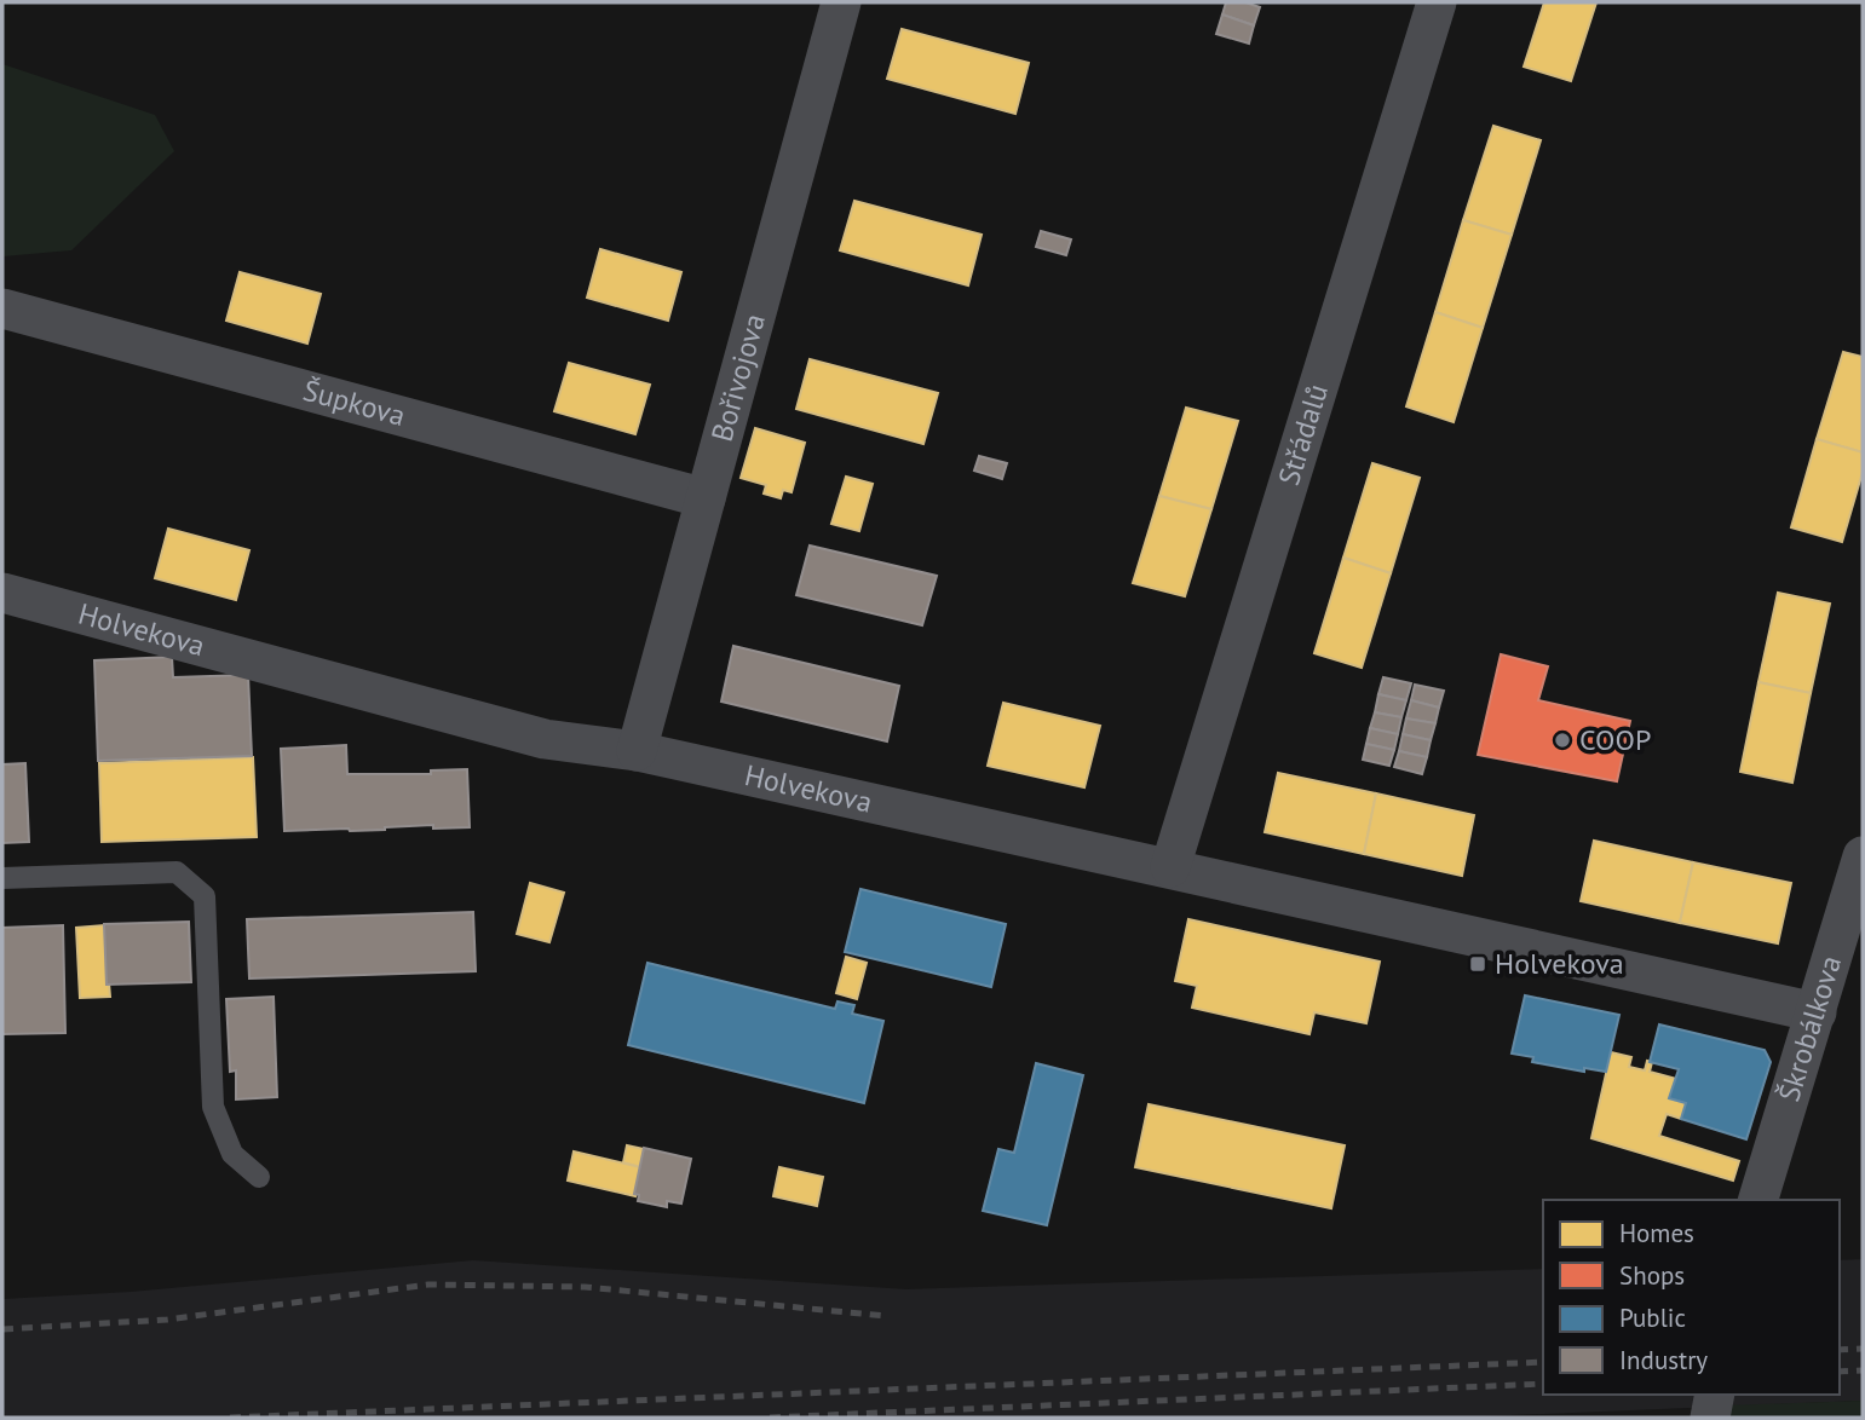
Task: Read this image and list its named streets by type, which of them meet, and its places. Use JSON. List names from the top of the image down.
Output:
{
  "streets": {
    "street": [
      "Bořivojova",
      "Šupkova",
      "Střádalů",
      "Holvekova",
      "Škrobálkova"
    ]
  },
  "crossings": [
    ["Bořivojova", "Šupkova"],
    ["Bořivojova", "Holvekova"],
    ["Střádalů", "Holvekova"],
    ["Holvekova", "Škrobálkova"]
  ],
  "places": {
    "other": ["COOP"],
    "transit": ["Holvekova"]
  },
  "legend": [
    "Homes",
    "Shops",
    "Public",
    "Industry"
  ]
}
